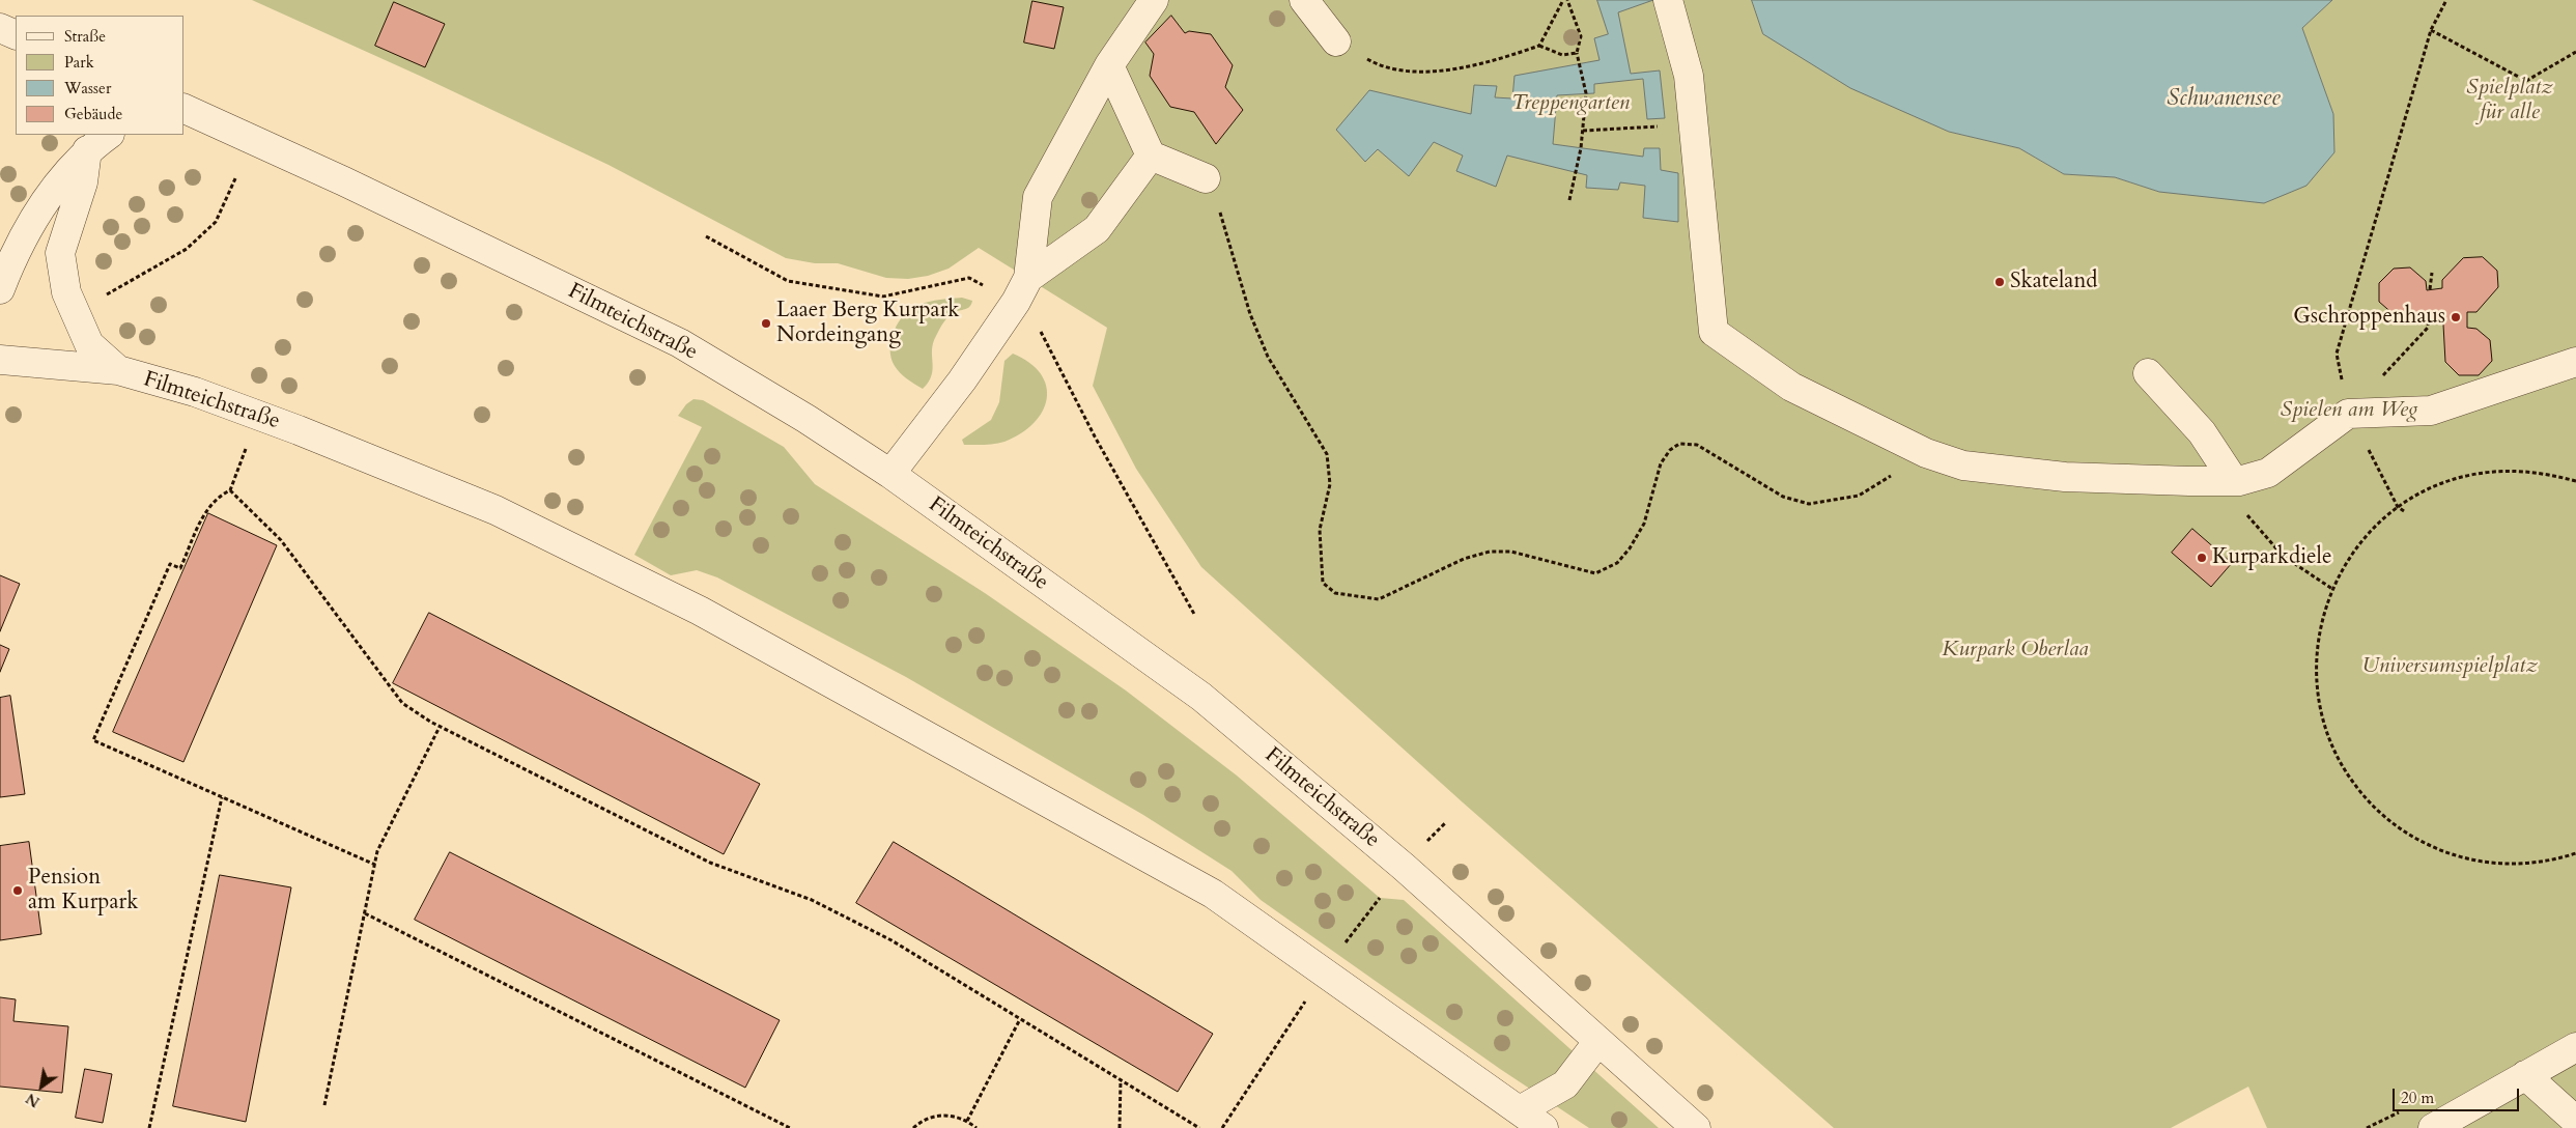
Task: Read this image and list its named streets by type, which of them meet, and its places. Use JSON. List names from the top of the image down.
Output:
{
  "streets": {
    "street": ["Filmteichstraße"]
  },
  "water": ["Schwanensee"],
  "parks": [
    "Spielplatz für alle",
    "Treppengarten",
    "Spielen am Weg",
    "Kurpark Oberlaa",
    "Universumspielplatz"
  ],
  "places": [
    "Skateland",
    "Gschroppenhaus",
    "Laaer Berg Kurpark Nordeingang",
    "Kurparkdiele",
    "Pension am Kurpark"
  ],
  "legend": [
    "Straße",
    "Park",
    "Wasser",
    "Gebäude"
  ],
  "scale_bar": "20 m",
  "north": "bottom left"
}
